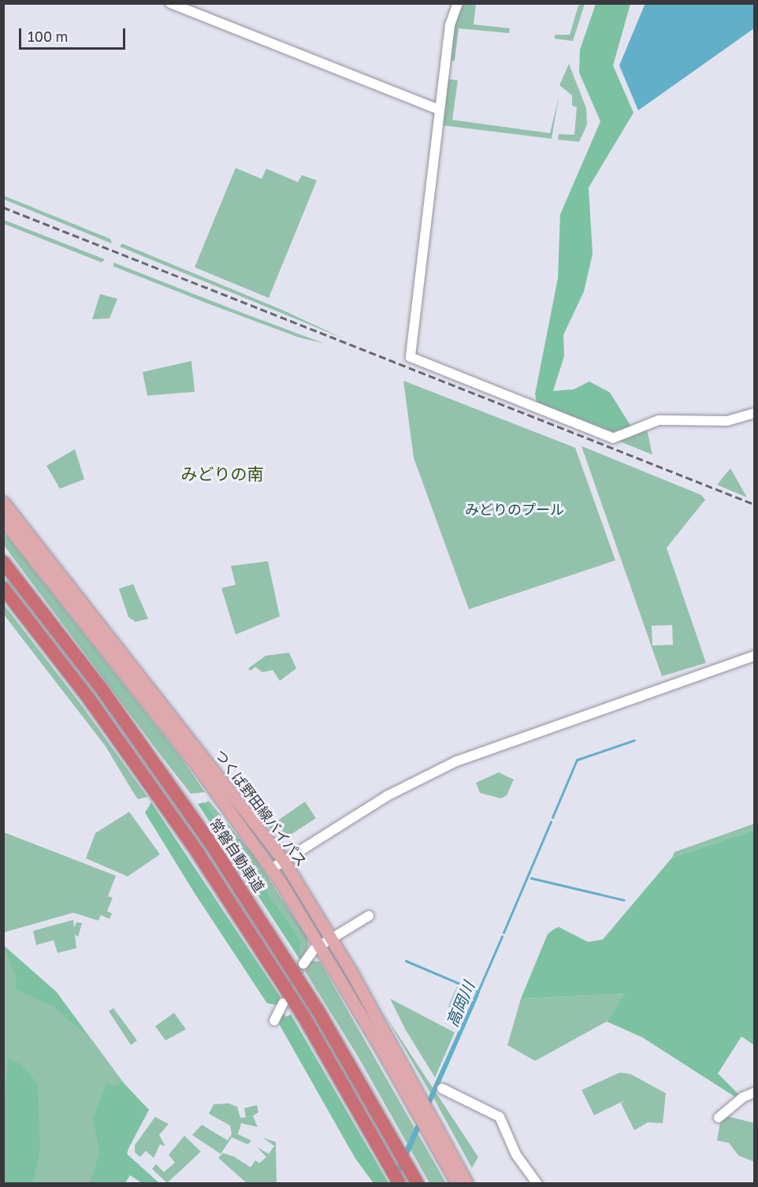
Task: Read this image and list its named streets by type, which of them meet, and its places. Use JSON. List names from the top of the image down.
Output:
{
  "streets": {
    "highway": ["常磐自動車道"],
    "main road": ["つくば野田線バイパス"]
  },
  "districts": ["みどりの南"],
  "water": ["高岡川"],
  "parks": ["みどりのプール"],
  "scale_bar": "100 m"
}
